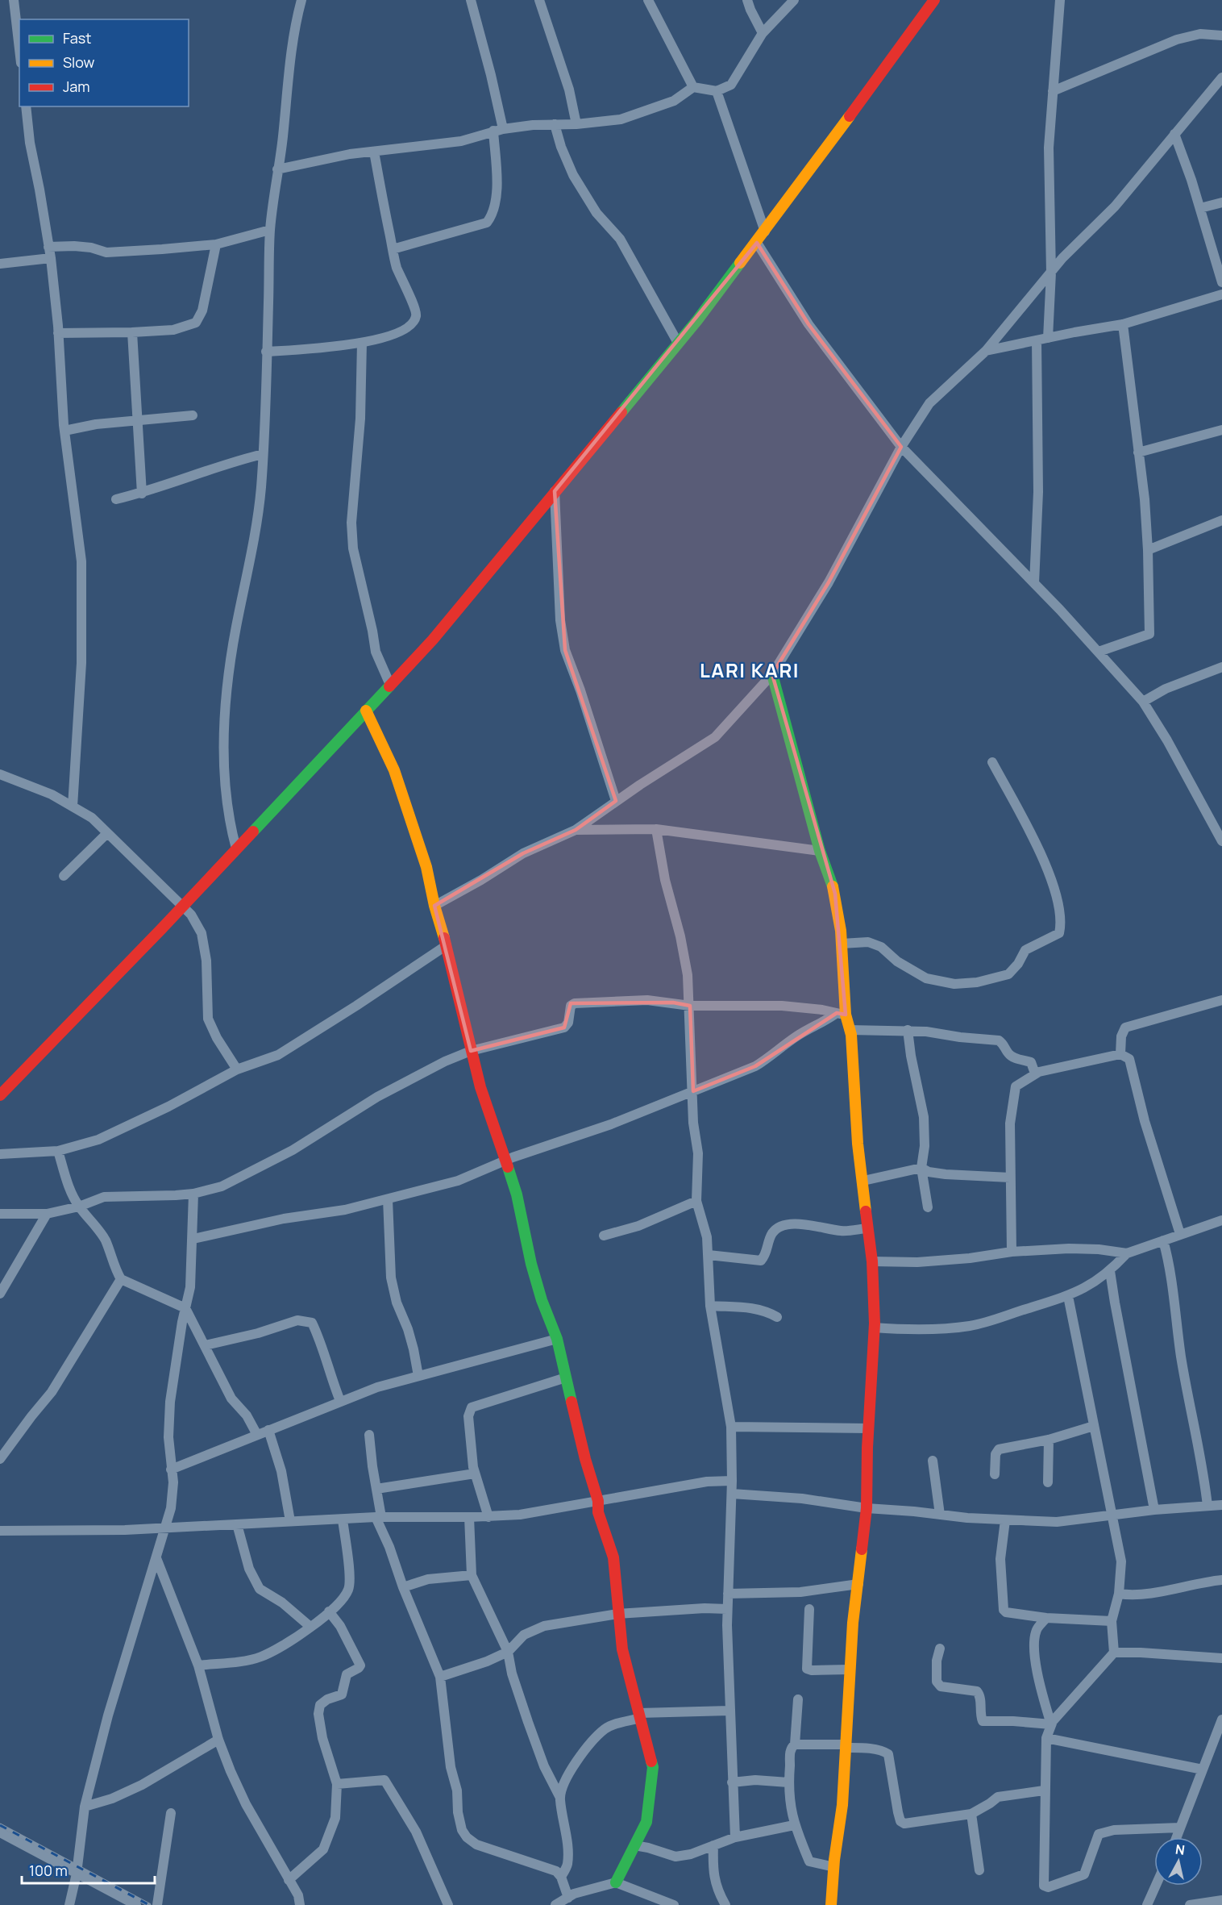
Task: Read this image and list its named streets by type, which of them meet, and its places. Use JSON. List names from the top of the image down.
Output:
{
  "districts": ["LARI KARI"],
  "legend": ["Fast", "Slow", "Jam"],
  "scale_bar": "100 m",
  "north": "top"
}
